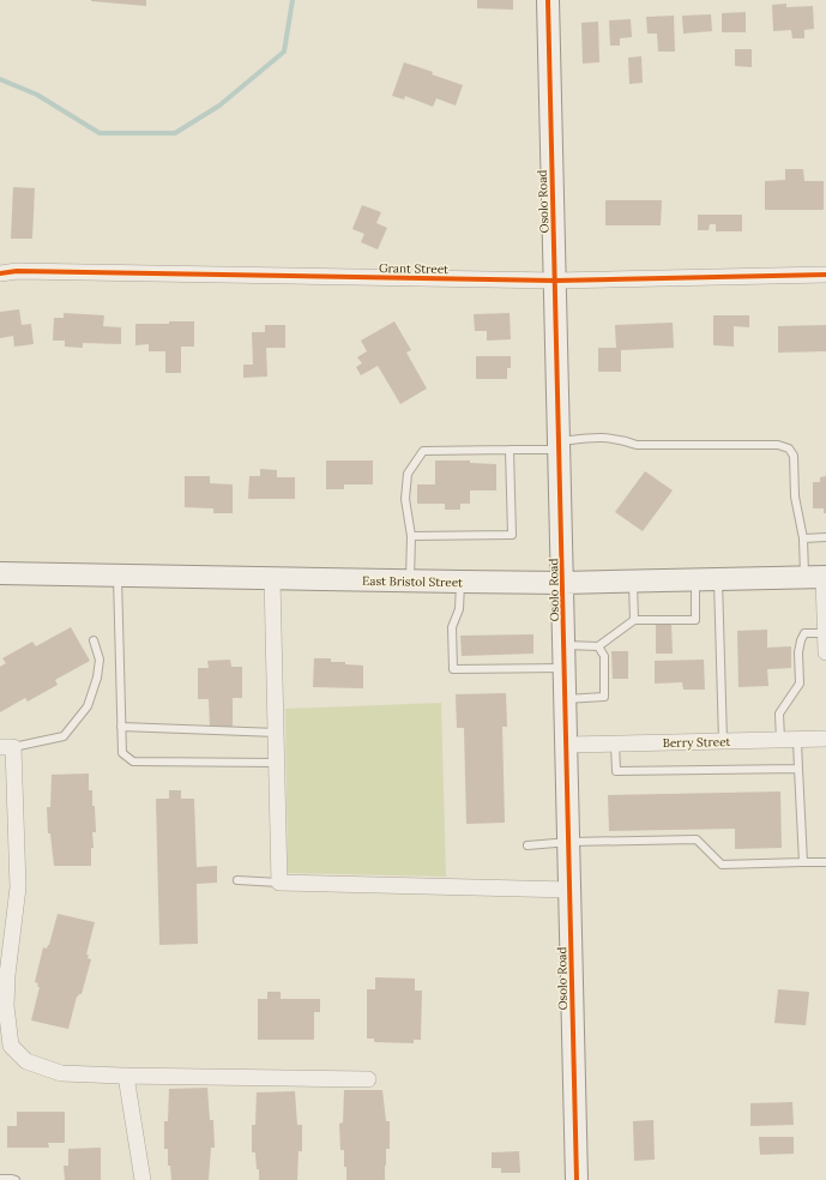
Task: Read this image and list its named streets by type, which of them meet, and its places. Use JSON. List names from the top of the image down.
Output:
{
  "streets": {
    "street": [
      "Osolo Road",
      "Grant Street",
      "East Bristol Street",
      "Berry Street"
    ]
  },
  "crossings": [
    ["Osolo Road", "Grant Street"],
    ["Osolo Road", "East Bristol Street"],
    ["Osolo Road", "Berry Street"]
  ]
}
